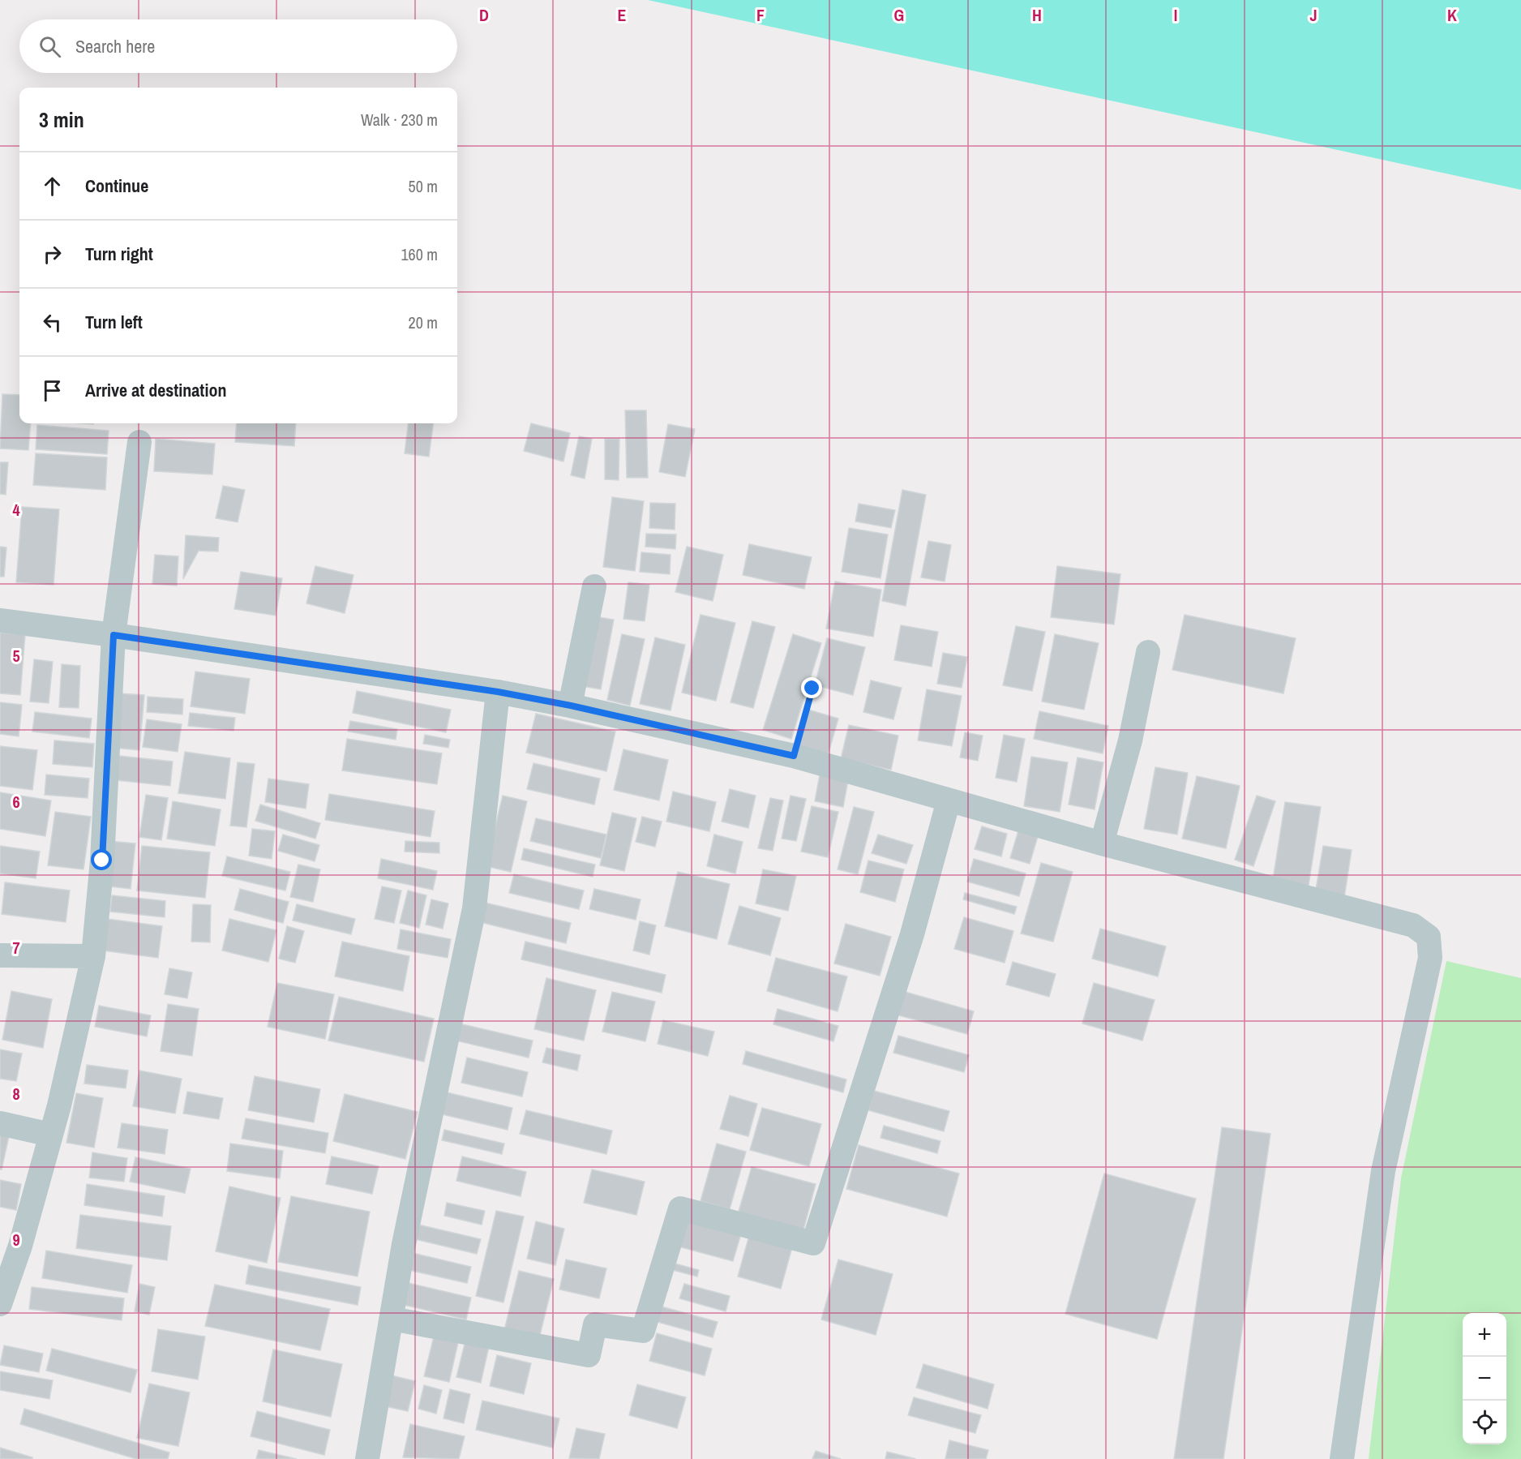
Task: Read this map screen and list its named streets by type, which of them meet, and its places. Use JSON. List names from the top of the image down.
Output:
{
  "page": {
    "search": "Search here",
    "heading": ["3 min", "Walk · 230 m"],
    "list": [
      ["Continue", "50 m"],
      ["Turn right", "160 m"],
      ["Turn left", "20 m"],
      "Arrive at destination"
    ],
    "map_buttons": ["+", "−"]
  },
  "grid": {
    "columns": [
      "D",
      "E",
      "F",
      "G",
      "H",
      "I",
      "J",
      "K"
    ],
    "rows": [
      "4",
      "5",
      "6",
      "7",
      "8",
      "9"
    ]
  }
}
